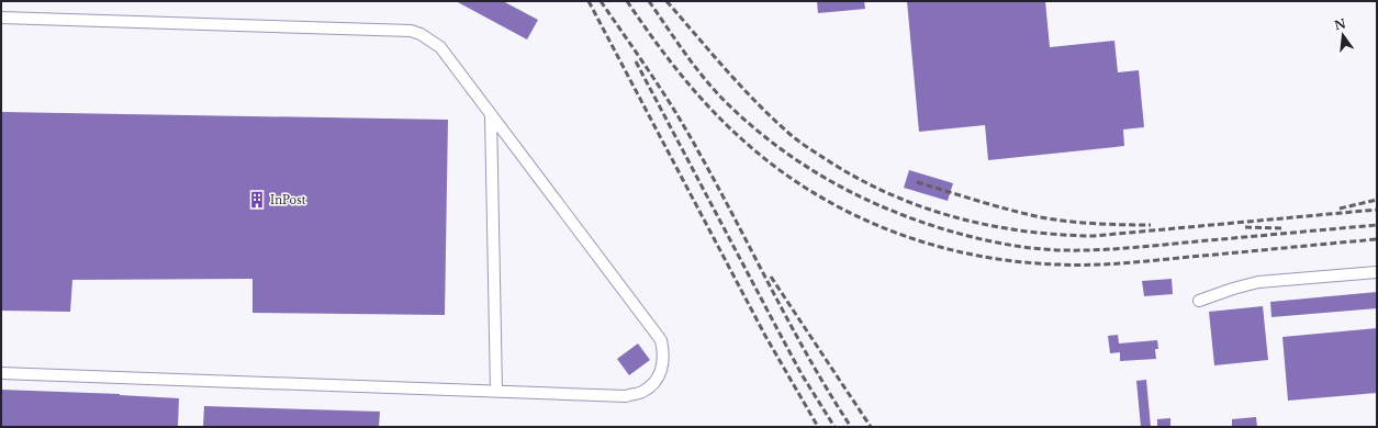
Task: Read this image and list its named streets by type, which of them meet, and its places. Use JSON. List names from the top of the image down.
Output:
{
  "places": {
    "building": ["InPost"]
  },
  "north": "top"
}
